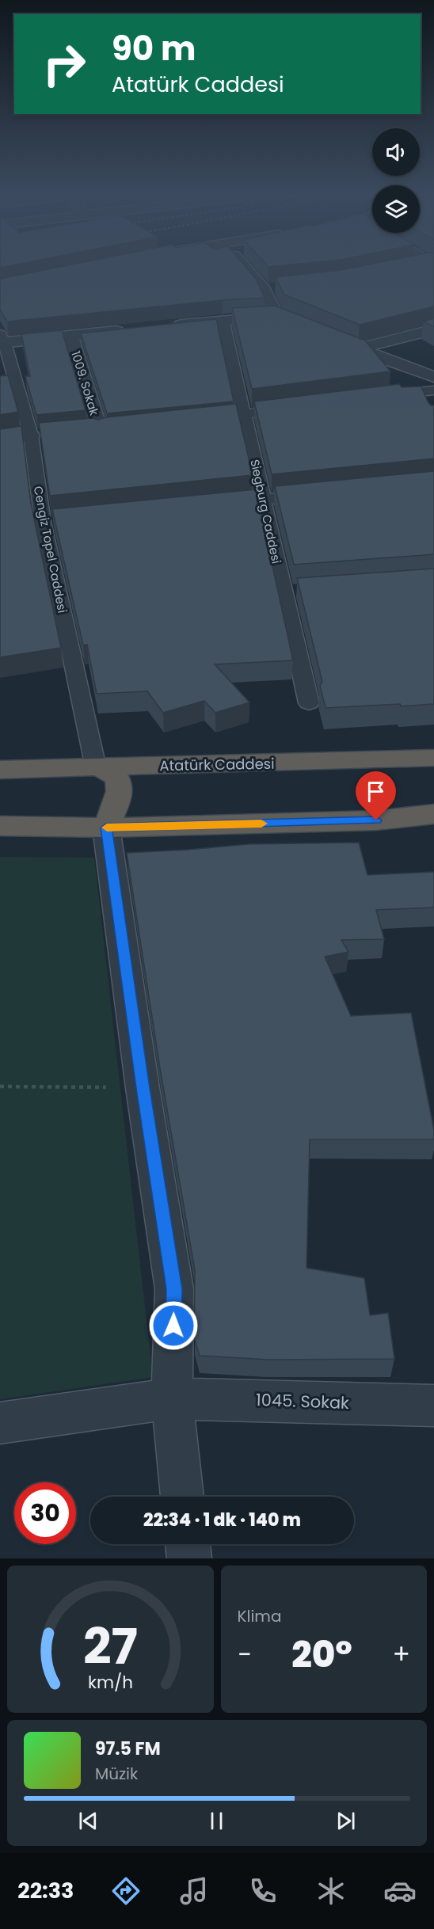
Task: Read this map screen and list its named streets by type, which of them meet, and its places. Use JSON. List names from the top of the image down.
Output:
{
  "streets": {
    "highway": ["Atatürk Caddesi"],
    "street": [
      "1009. Sokak",
      "Siegburg Caddesi",
      "Cengiz Topel Caddesi",
      "1045. Sokak"
    ]
  },
  "crossings": [
    ["Cengiz Topel Caddesi", "Atatürk Caddesi"]
  ],
  "page": {
    "turn": ["90 m", "Atatürk Caddesi"],
    "limit": "30",
    "trip": "22:34 · 1 dk · 140 m",
    "tile": "Klima",
    "heat": ["−", "20°", "+"],
    "song": ["97.5 FM", "Müzik"],
    "tabs": "22:33",
    "gauge": ["27", "km/h"]
  }
}
